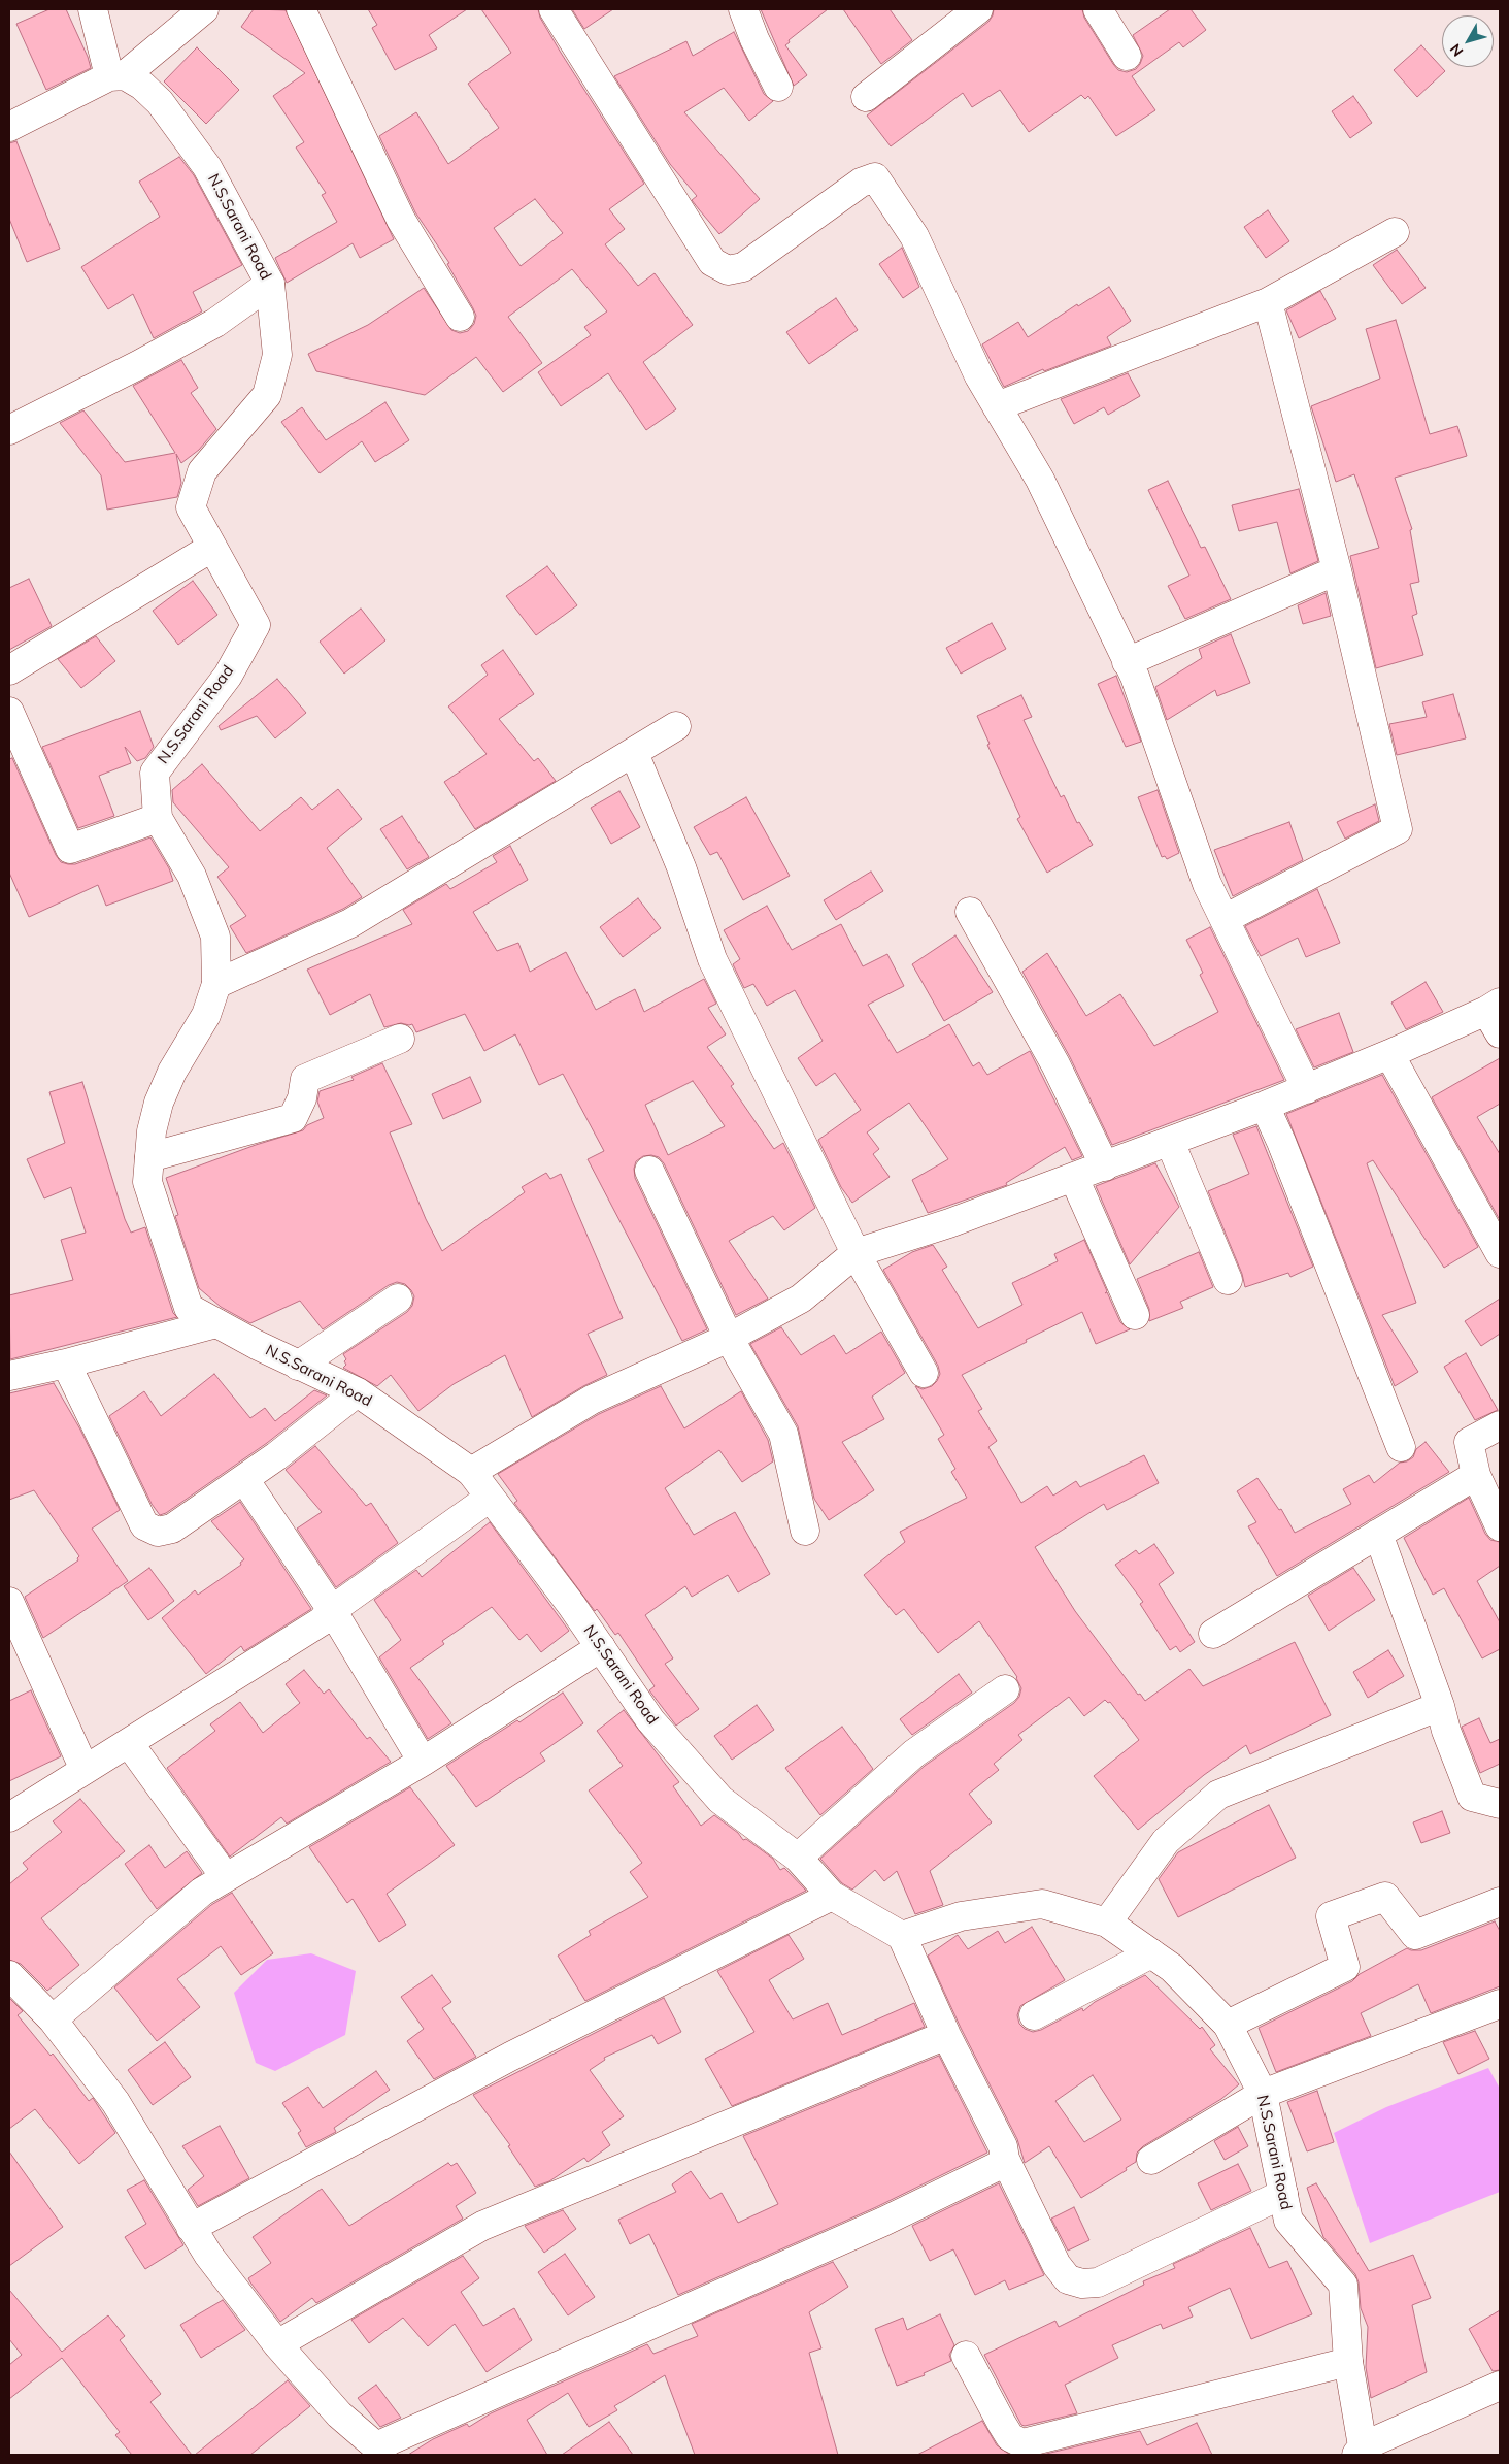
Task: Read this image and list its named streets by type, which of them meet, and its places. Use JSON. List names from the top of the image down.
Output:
{
  "streets": {
    "street": ["N.S.Sarani Road"]
  },
  "north": "bottom left"
}
